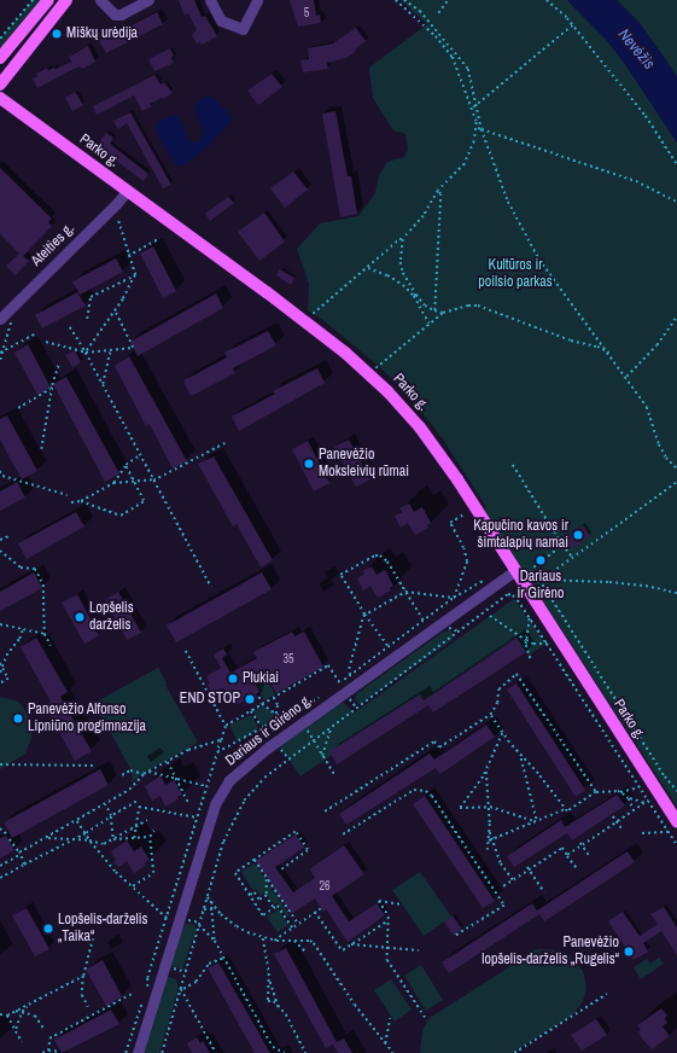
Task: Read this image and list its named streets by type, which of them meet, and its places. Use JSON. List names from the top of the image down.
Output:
{
  "streets": {
    "main road": ["Parko g."],
    "street": ["Ateities g.", "Dariaus ir Girėno g."]
  },
  "crossings": [
    ["Parko g.", "Ateities g."],
    ["Parko g.", "Dariaus ir Girėno g."]
  ],
  "water": ["Nevėžis"],
  "parks": ["Kultūros ir poilsio parkas"],
  "places": [
    "Miškų urėdija",
    "Panevėžio Moksleivių rūmai",
    "Kapučino kavos ir šimtalapių namai",
    "Dariaus ir Girėno",
    "Lopšelis darželis",
    "Plukiai",
    "END STOP",
    "Panevėžio Alfonso Lipniūno progimnazija",
    "Lopšelis-darželis „Taika“",
    "Panevėžio lopšelis-darželis „Rugelis“"
  ],
  "house_numbers": ["5", "35", "26"]
}
